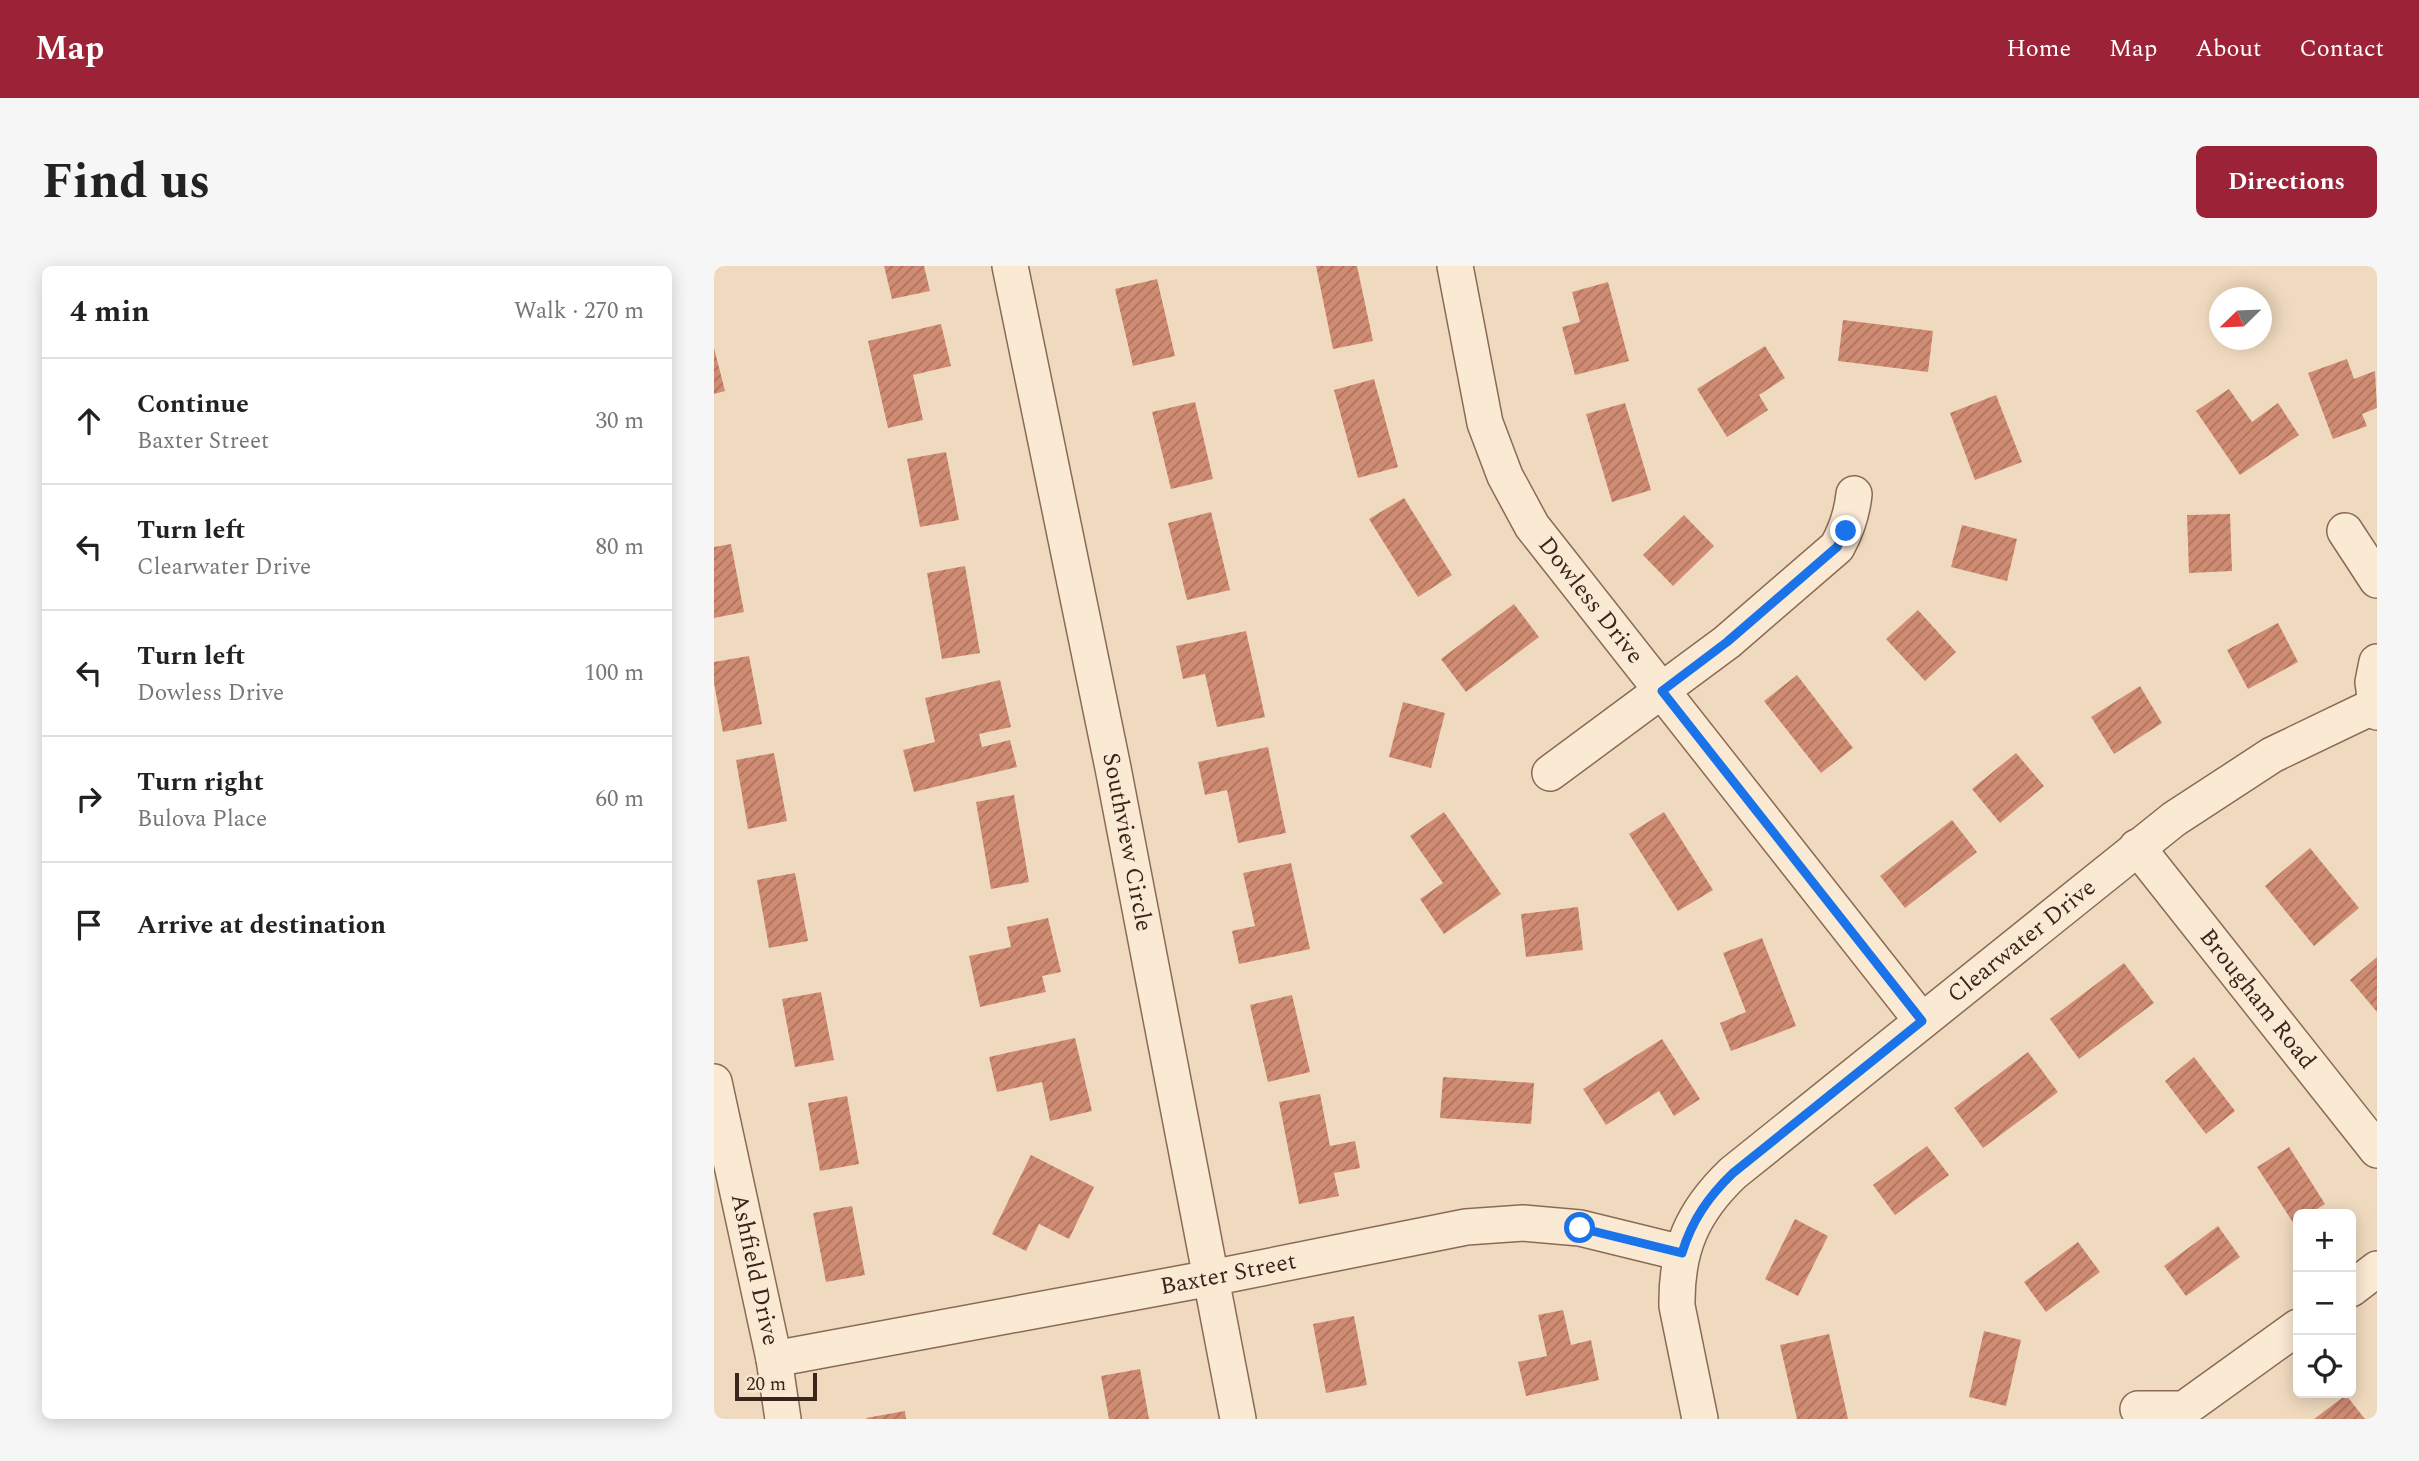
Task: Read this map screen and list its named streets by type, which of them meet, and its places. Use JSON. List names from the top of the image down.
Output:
{
  "streets": {
    "street": [
      "Dowless Drive",
      "Southview Circle",
      "Clearwater Drive",
      "Brougham Road",
      "Ashfield Drive",
      "Baxter Street"
    ]
  },
  "crossings": [
    ["Dowless Drive", "Clearwater Drive"],
    ["Southview Circle", "Baxter Street"],
    ["Clearwater Drive", "Brougham Road"],
    ["Clearwater Drive", "Baxter Street"],
    ["Ashfield Drive", "Baxter Street"]
  ],
  "scale_bar": "20 m",
  "north": "bottom left",
  "page": {
    "header": "Map",
    "nav": [
      "Home",
      "Map",
      "About",
      "Contact"
    ],
    "title": "Find us",
    "buttons": "Directions",
    "heading": ["4 min", "Walk · 270 m"],
    "list": [
      ["Continue", "Baxter Street", "30 m"],
      ["Turn left", "Clearwater Drive", "80 m"],
      ["Turn left", "Dowless Drive", "100 m"],
      ["Turn right", "Bulova Place", "60 m"],
      "Arrive at destination"
    ],
    "map_buttons": ["+", "−"],
    "scale": "20 m"
  }
}
